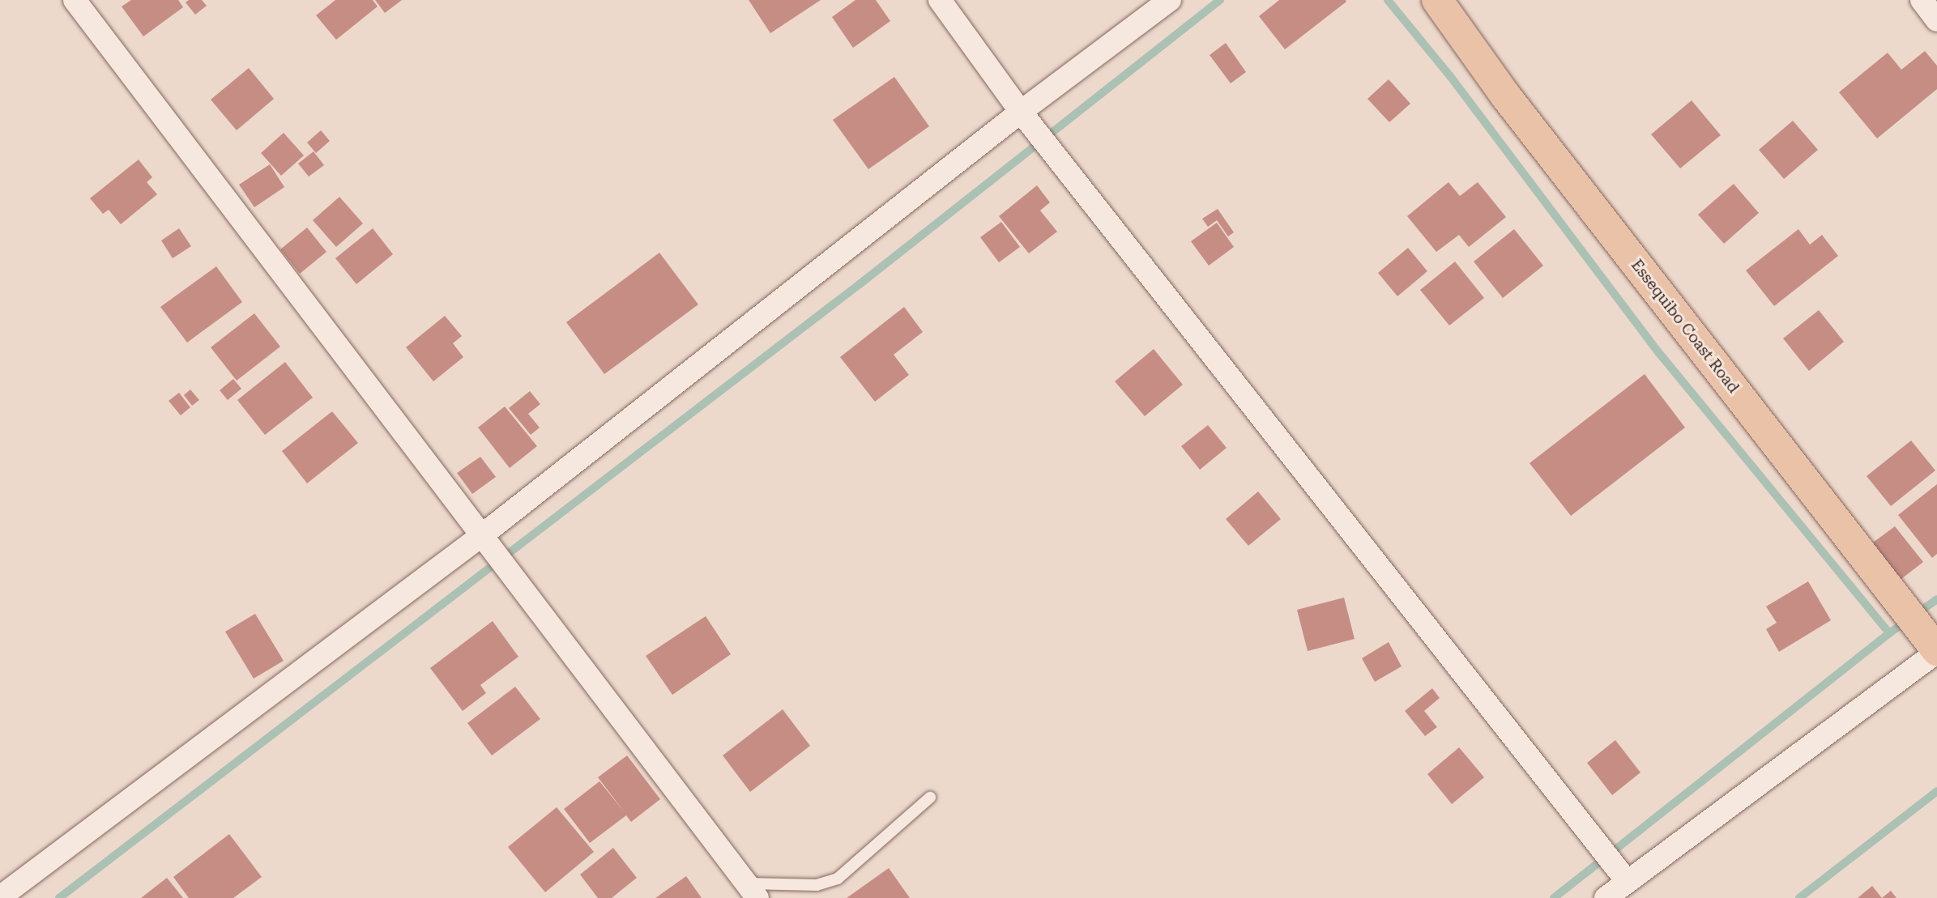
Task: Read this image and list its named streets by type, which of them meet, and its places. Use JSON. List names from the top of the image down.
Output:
{
  "streets": {
    "main road": ["Essequibo Coast Road"]
  }
}
